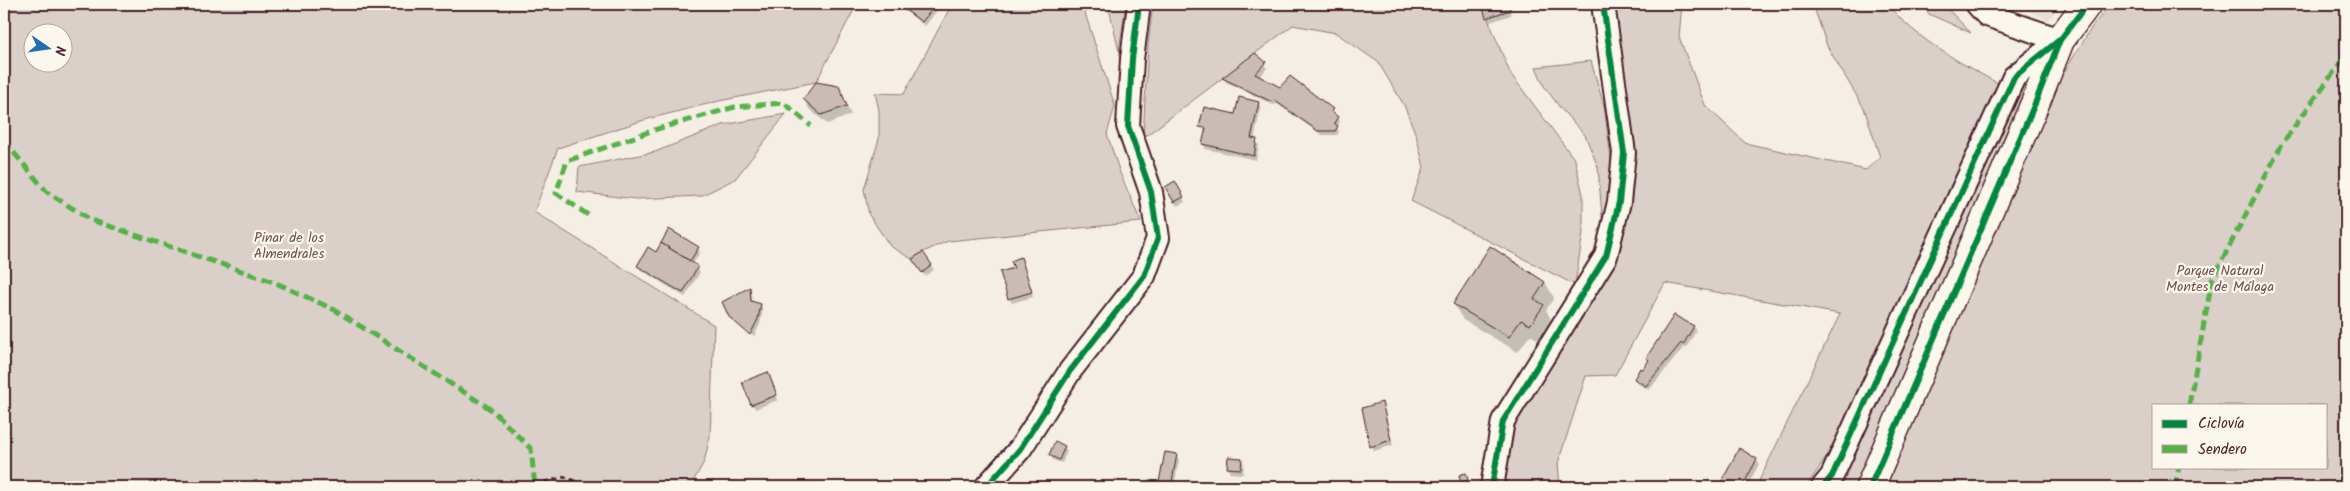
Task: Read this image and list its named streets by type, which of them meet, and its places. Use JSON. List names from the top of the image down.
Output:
{
  "parks": ["Pinar de los Almendrales", "Parque Natural Montes de Málaga"],
  "legend": ["Ciclovía", "Sendero"],
  "north": "right"
}
